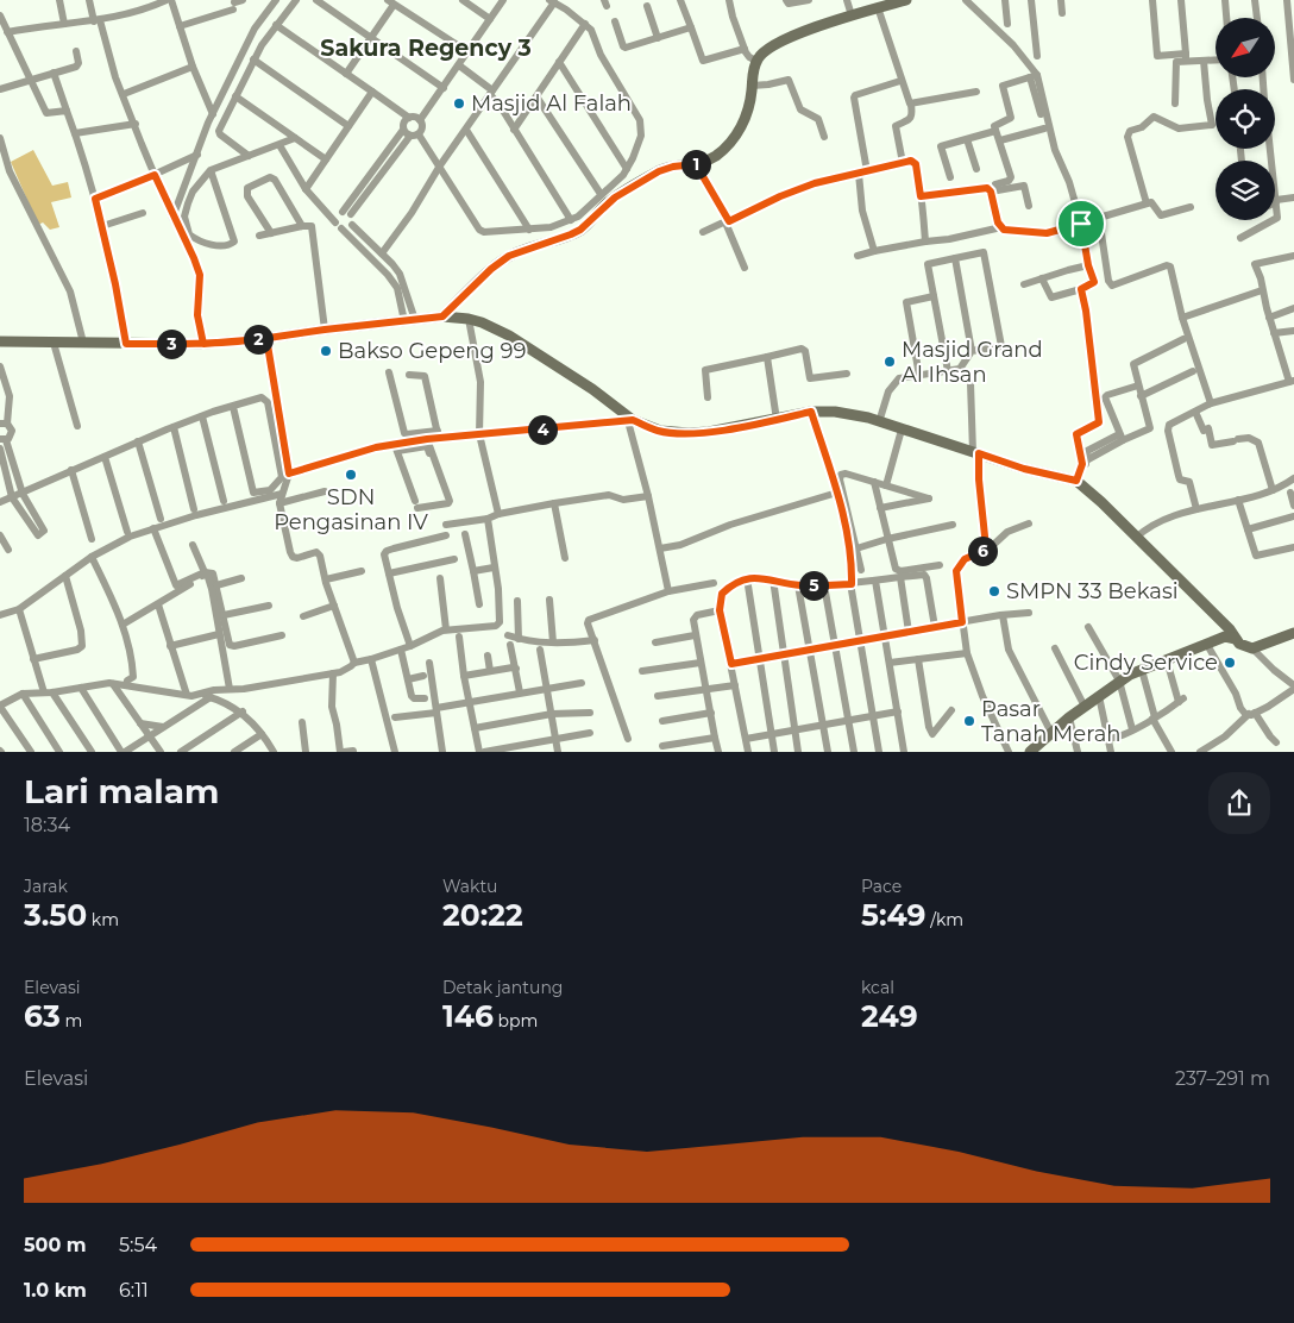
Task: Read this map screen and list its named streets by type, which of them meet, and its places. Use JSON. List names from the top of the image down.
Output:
{
  "districts": ["Sakura Regency 3"],
  "places": [
    "Masjid Al Falah",
    "Bakso Gepeng 99",
    "Masjid Grand Al Ihsan",
    "SDN Pengasinan IV",
    "SMPN 33 Bekasi",
    "Cindy Service",
    "Pasar Tanah Merah"
  ],
  "north": "bottom left",
  "page": {
    "pins": [
      "1",
      "2",
      "3",
      "4",
      "6",
      "5"
    ],
    "heading": ["Lari malam", "18:34"],
    "stats": [
      ["Jarak", "3.50 km"],
      ["Waktu", "20:22"],
      ["Pace", "5:49 /km"],
      ["Elevasi", "63 m"],
      ["Detak jantung", "146 bpm"],
      ["kcal", "249"]
    ],
    "chart": ["Elevasi", "237–291 m"],
    "list": [
      {
        "name": "500 m",
        "note": "5:54"
      },
      {
        "name": "1.0 km",
        "note": "6:11"
      }
    ]
  }
}
